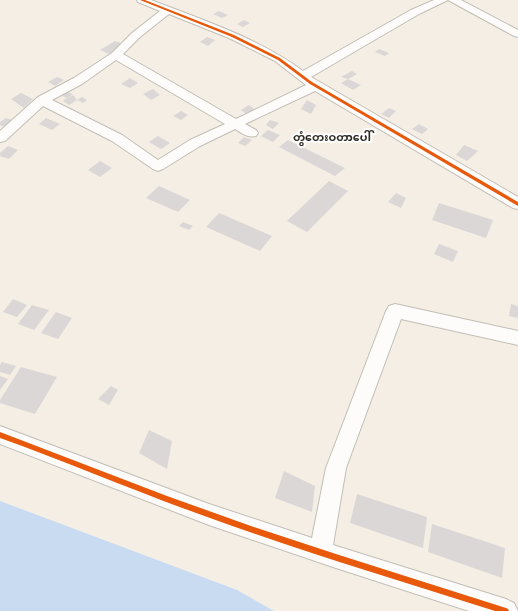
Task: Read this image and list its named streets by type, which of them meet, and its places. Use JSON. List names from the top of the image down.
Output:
{
  "districts": ["တွံတေးဝတာပေါ်"]
}
